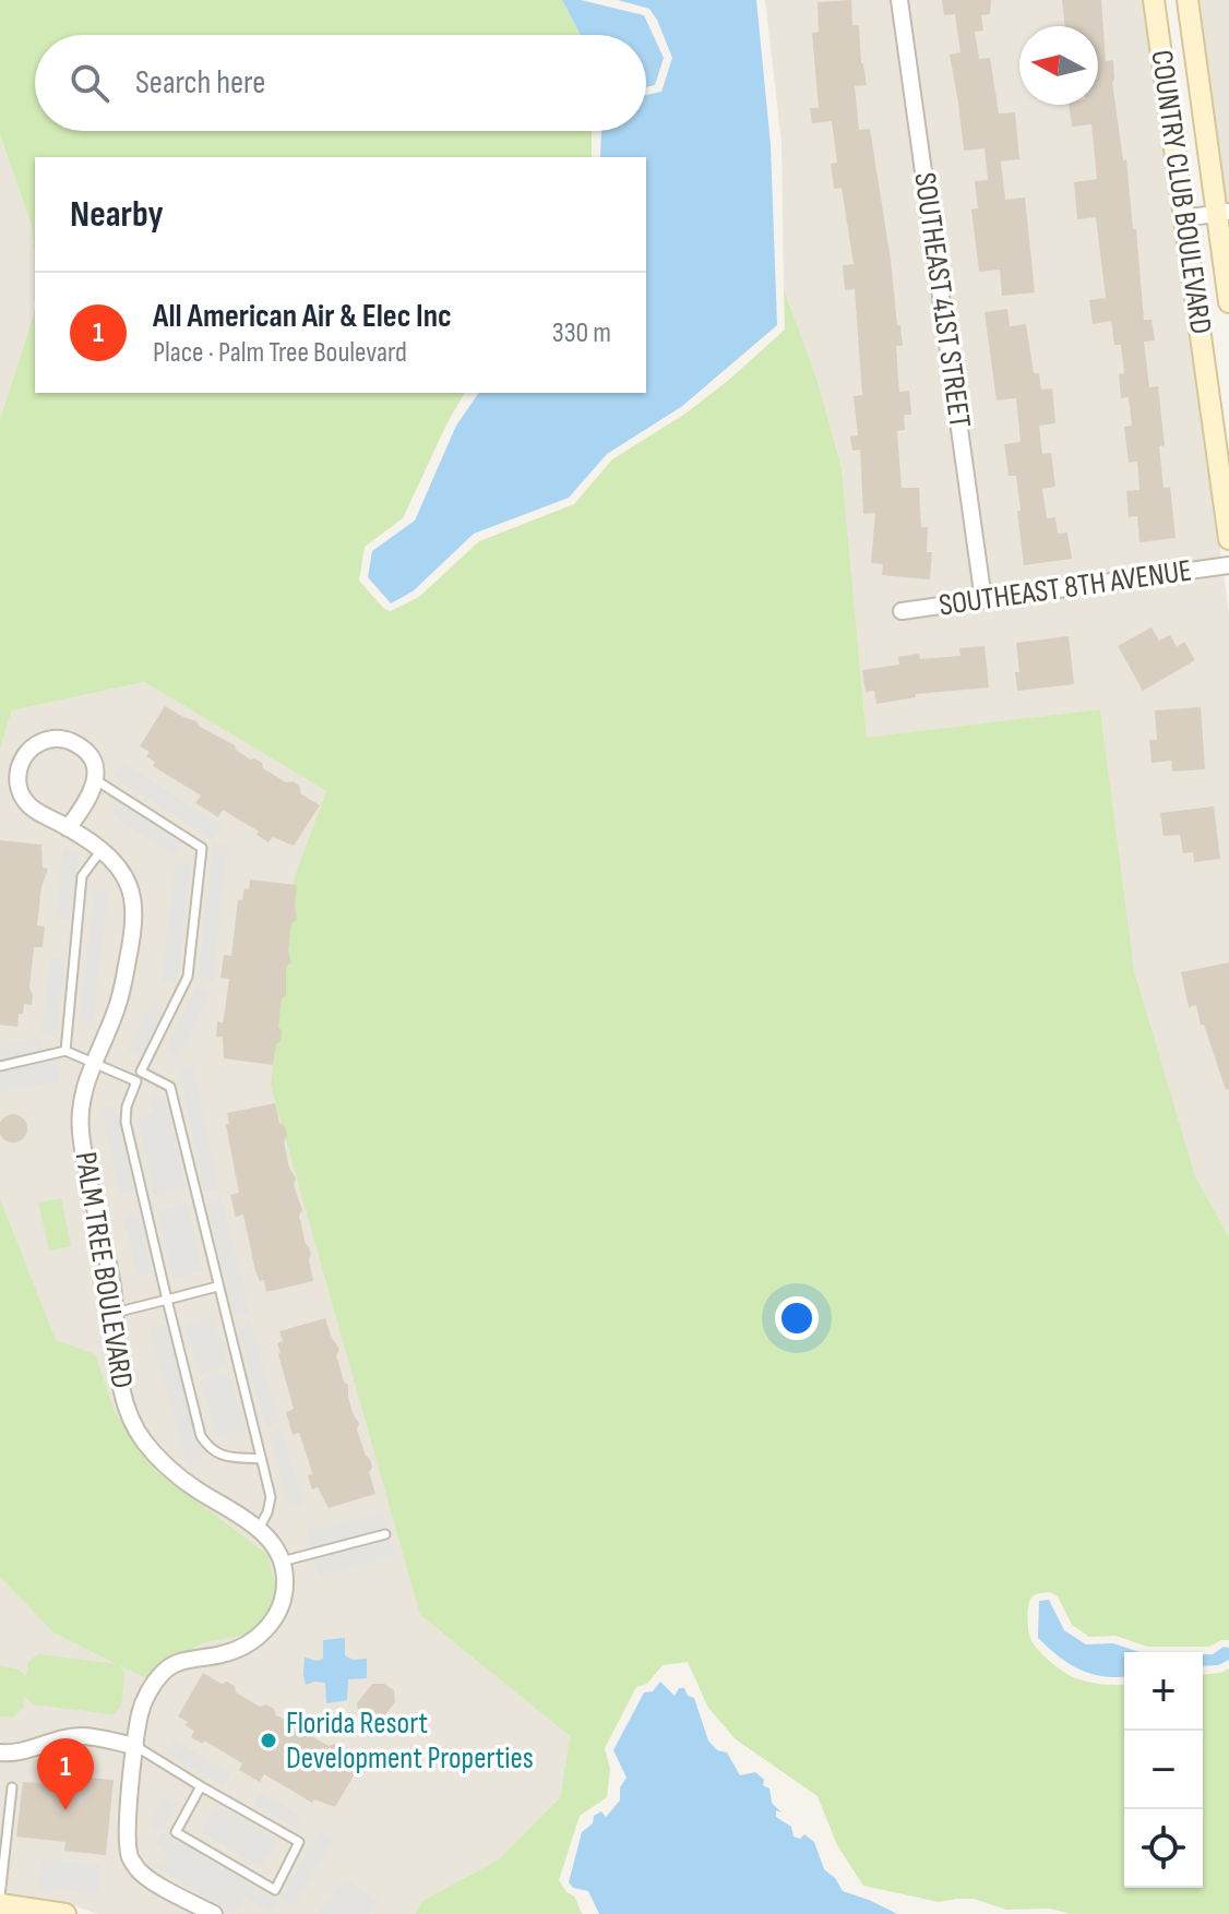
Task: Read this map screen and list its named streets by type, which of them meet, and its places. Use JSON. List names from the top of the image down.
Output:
{
  "streets": {
    "main road": ["COUNTRY CLUB BOULEVARD"],
    "street": ["SOUTHEAST 41ST STREET", "SOUTHEAST 8TH AVENUE", "PALM TREE BOULEVARD"]
  },
  "crossings": [
    ["SOUTHEAST 41ST STREET", "SOUTHEAST 8TH AVENUE"]
  ],
  "places": ["Florida Resort Development Properties"],
  "north": "left",
  "page": {
    "search": "Search here",
    "heading": "Nearby",
    "list": [
      {
        "mark": "1",
        "name": "All American Air & Elec Inc",
        "note": "Place · Palm Tree Boulevard",
        "value": "330 m"
      }
    ],
    "map_buttons": ["+", "−"],
    "pins": "1"
  }
}
